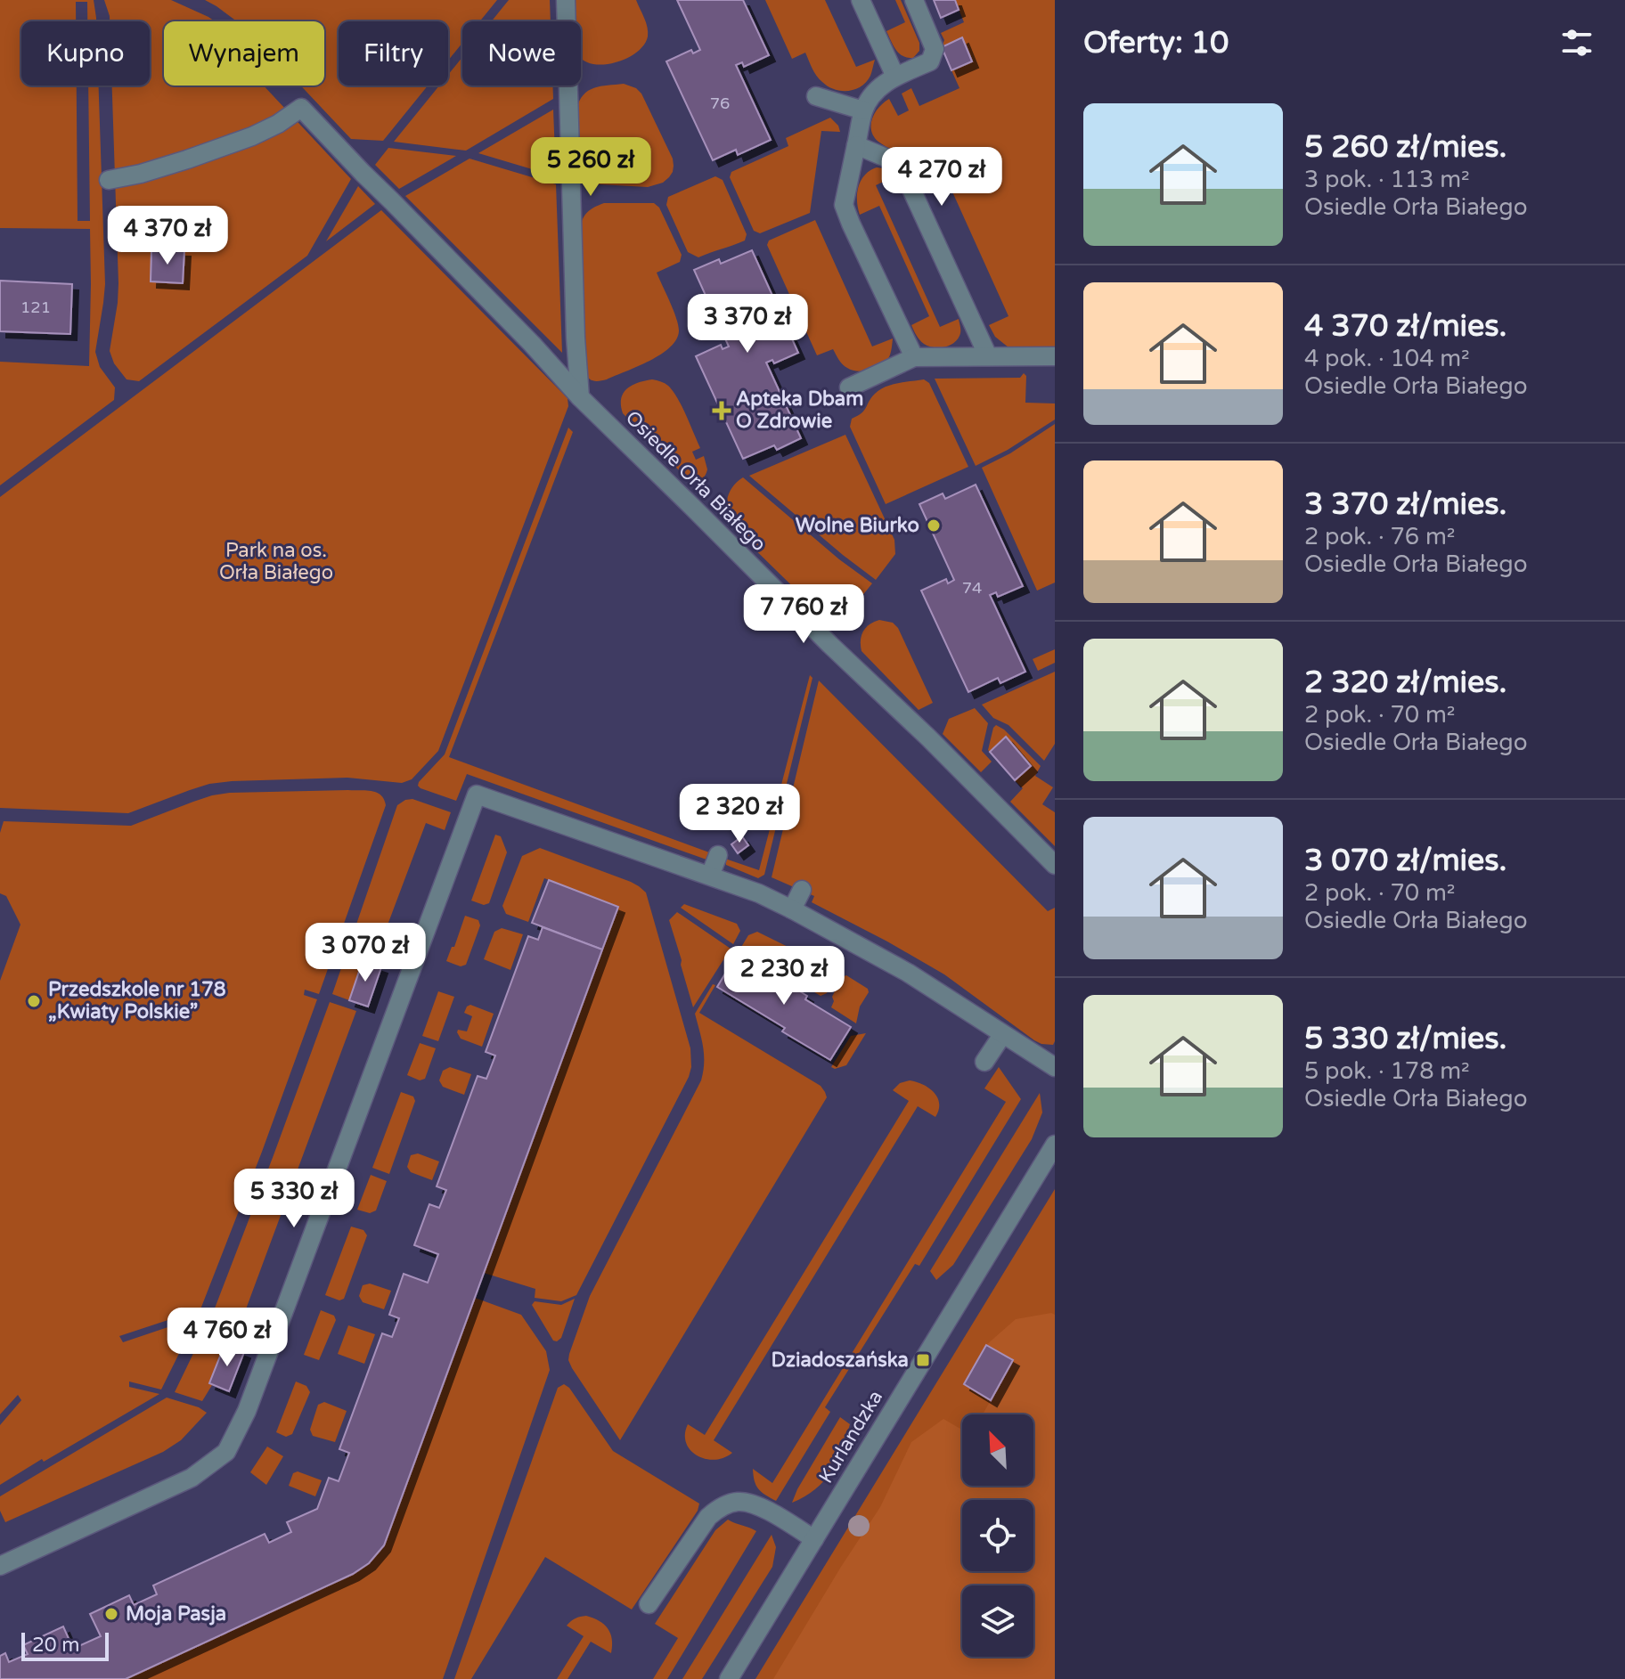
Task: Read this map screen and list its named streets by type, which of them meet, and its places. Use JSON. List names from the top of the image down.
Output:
{
  "streets": {
    "street": ["Osiedle Orła Białego", "Kurlandzka"]
  },
  "parks": ["Park na os. Orła Białego"],
  "places": {
    "health": ["Apteka Dbam O Zdrowie"],
    "other": ["Wolne Biurko", "Przedszkole nr 178 „Kwiaty Polskie”", "Moja Pasja"],
    "transit": ["Dziadoszańska"]
  },
  "house_numbers": ["76", "121", "74"],
  "scale_bar": "20 m",
  "north": "top left",
  "page": {
    "heading": "Oferty: 10",
    "chip": [
      "Kupno",
      "Wynajem",
      "Filtry",
      "Nowe"
    ],
    "list": [
      {
        "name": "5 260 zł/mies.",
        "note": "3 pok. · 113 m² · Osiedle Orła Białego"
      },
      {
        "name": "4 370 zł/mies.",
        "note": "4 pok. · 104 m² · Osiedle Orła Białego"
      },
      {
        "name": "3 370 zł/mies.",
        "note": "2 pok. · 76 m² · Osiedle Orła Białego"
      },
      {
        "name": "2 320 zł/mies.",
        "note": "2 pok. · 70 m² · Osiedle Orła Białego"
      },
      {
        "name": "3 070 zł/mies.",
        "note": "2 pok. · 70 m² · Osiedle Orła Białego"
      },
      {
        "name": "5 330 zł/mies.",
        "note": "5 pok. · 178 m² · Osiedle Orła Białego"
      }
    ],
    "price": [
      "5 260 zł",
      "4 270 zł",
      "4 370 zł",
      "3 370 zł",
      "7 760 zł",
      "2 320 zł",
      "3 070 zł",
      "2 230 zł",
      "5 330 zł",
      "4 760 zł"
    ],
    "scale": "20 m"
  }
}
